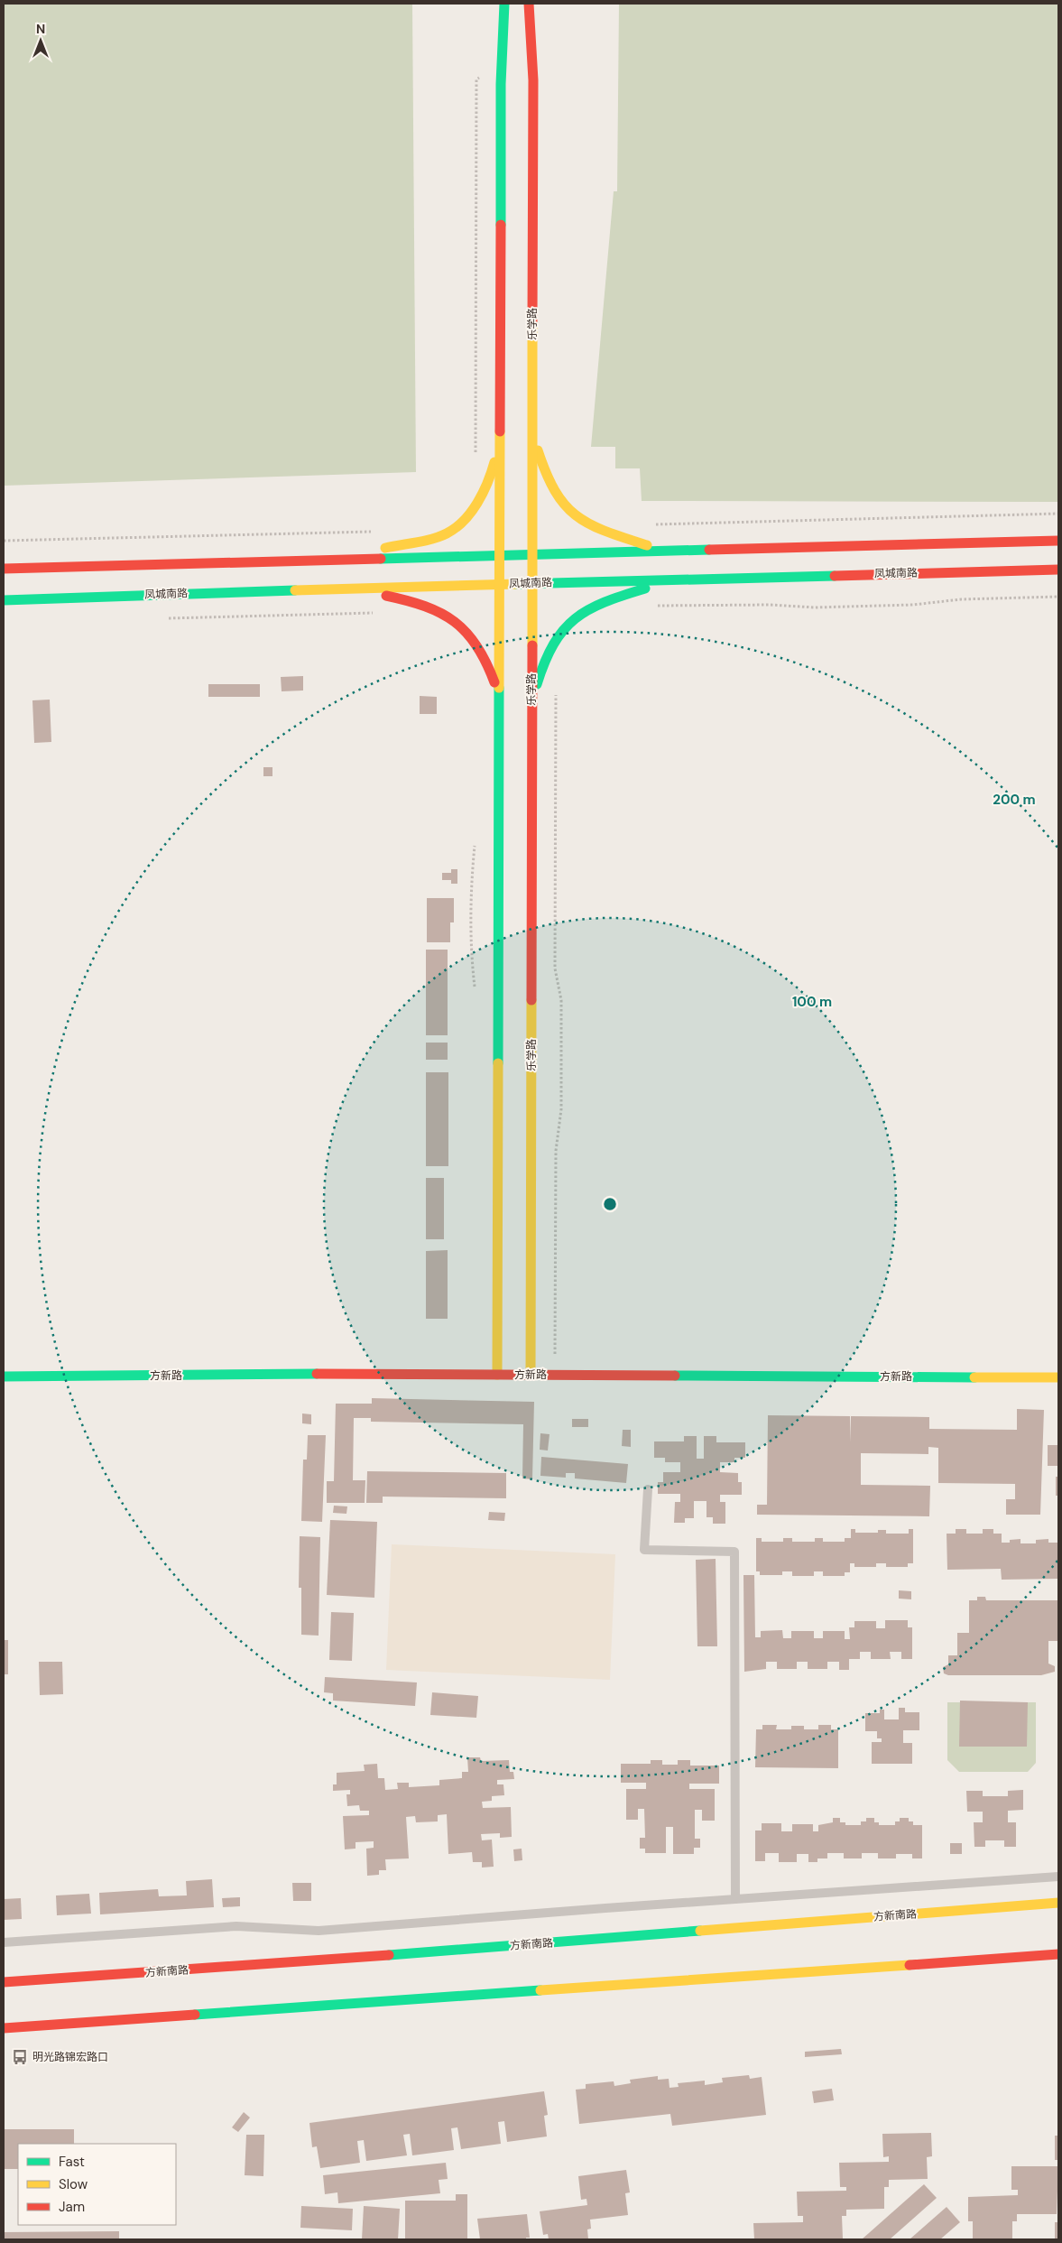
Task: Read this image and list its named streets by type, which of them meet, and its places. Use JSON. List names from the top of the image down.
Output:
{
  "streets": {
    "street": [
      "乐学路",
      "凤城南路",
      "方新路",
      "方新南路"
    ]
  },
  "crossings": [
    ["乐学路", "凤城南路"],
    ["乐学路", "方新路"]
  ],
  "places": {
    "bus stop": ["明光路锦宏路口"]
  },
  "legend": ["Fast", "Slow", "Jam"],
  "north": "top",
  "rings": ["200 m", "100 m"]
}
